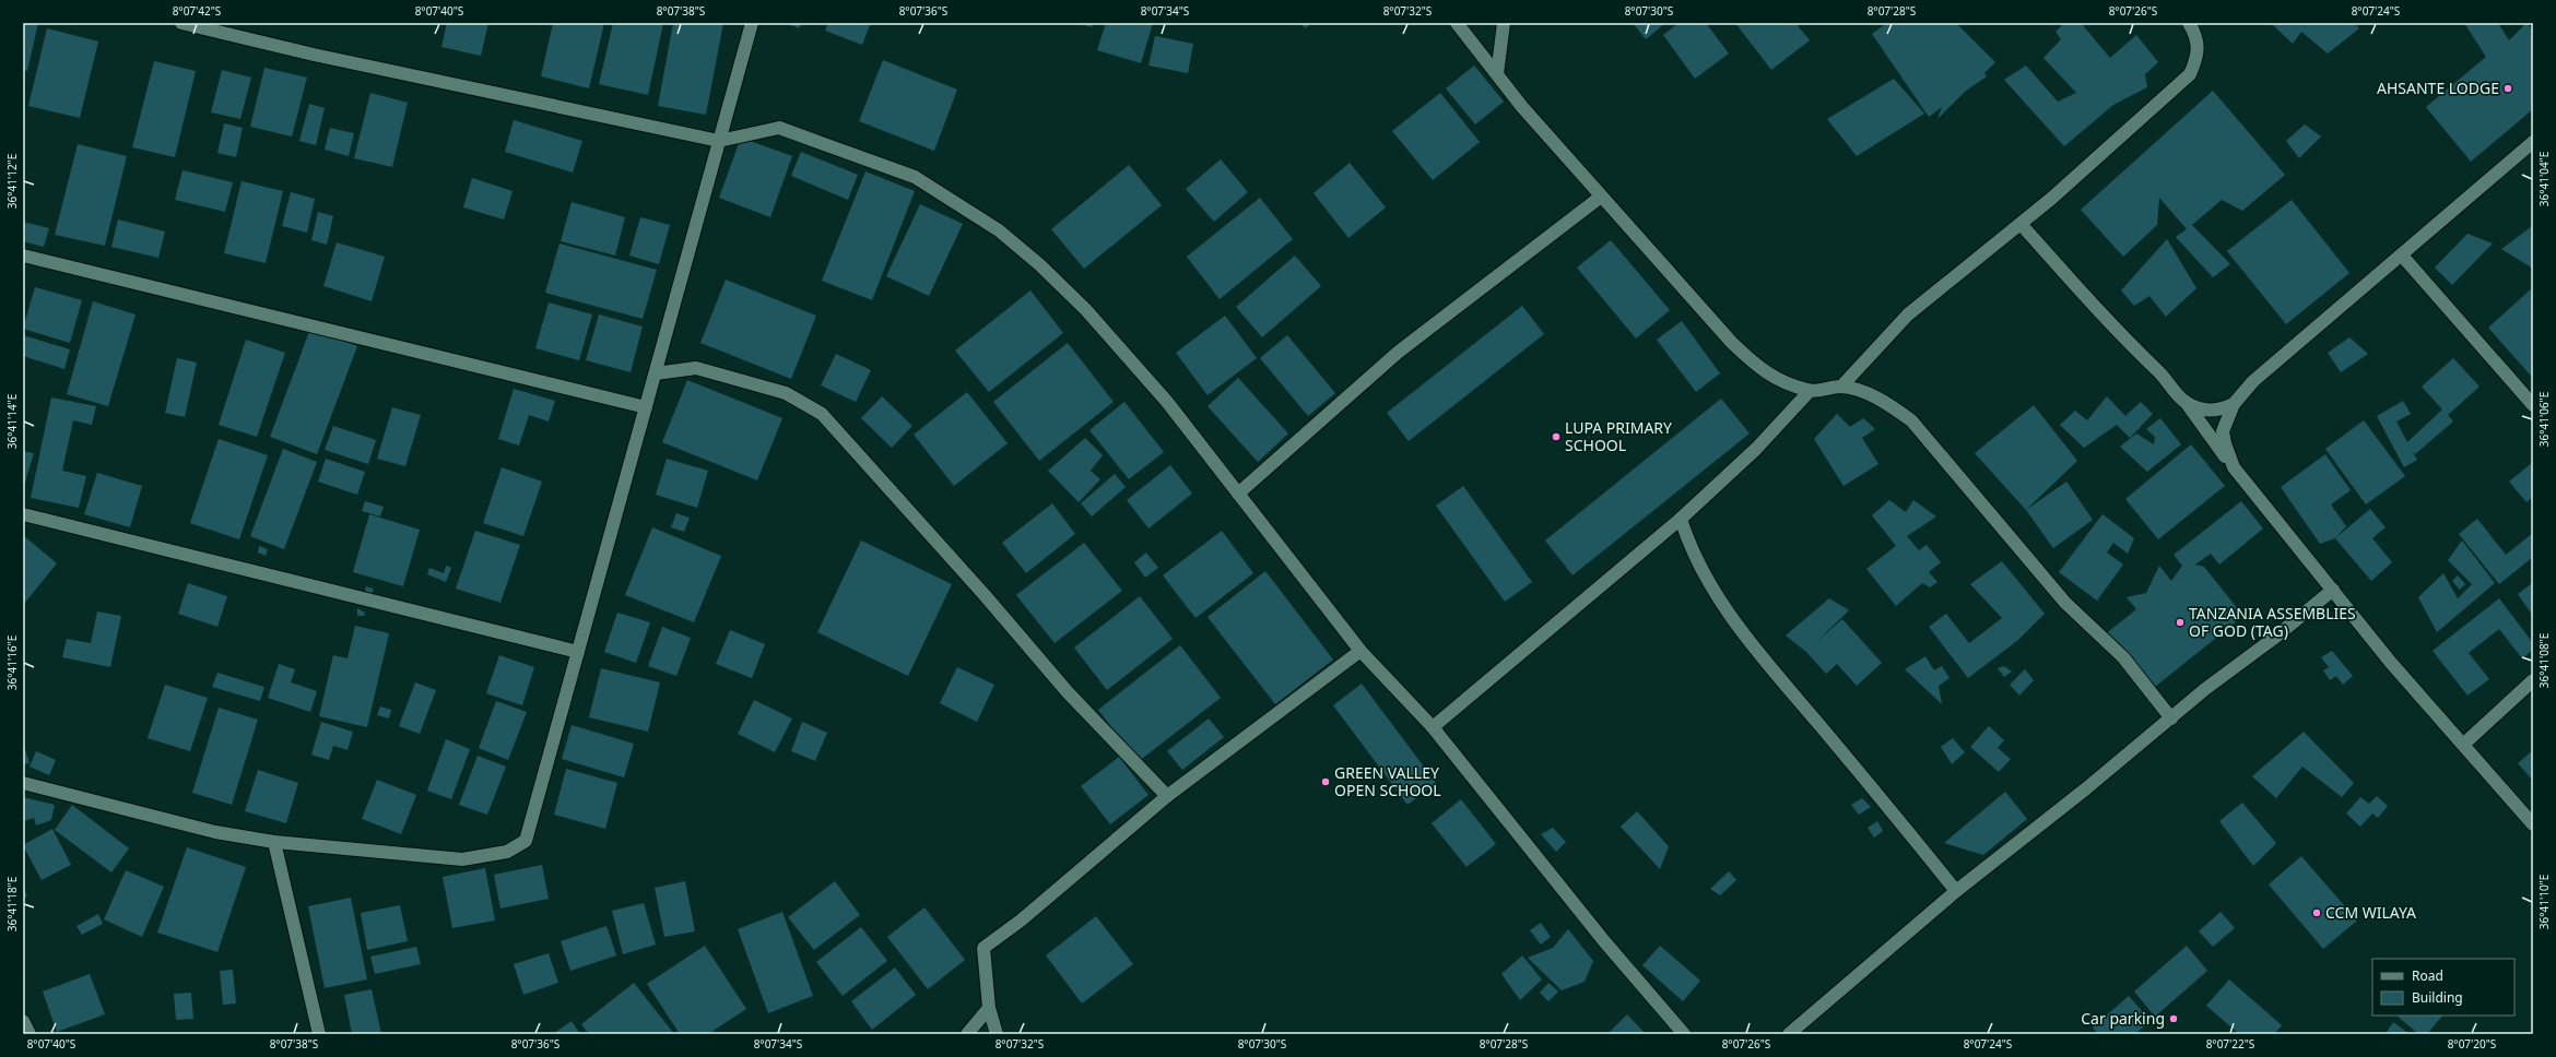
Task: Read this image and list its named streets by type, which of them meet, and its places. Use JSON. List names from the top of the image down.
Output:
{
  "places": [
    "AHSANTE LODGE",
    "LUPA PRIMARY SCHOOL",
    "TANZANIA ASSEMBLIES OF GOD (TAG)",
    "GREEN VALLEY OPEN SCHOOL",
    "CCM WILAYA",
    "Car parking"
  ],
  "legend": ["Road", "Building"],
  "coordinates": [
    "8°07'42\"S",
    "8°07'40\"S",
    "8°07'38\"S",
    "8°07'36\"S",
    "8°07'34\"S",
    "8°07'32\"S",
    "8°07'30\"S",
    "8°07'28\"S",
    "8°07'26\"S",
    "8°07'24\"S",
    "36°41'04\"E",
    "36°41'12\"E",
    "36°41'06\"E",
    "36°41'14\"E",
    "36°41'08\"E",
    "36°41'16\"E",
    "36°41'10\"E",
    "36°41'18\"E",
    "8°07'22\"S",
    "8°07'20\"S"
  ]
}
